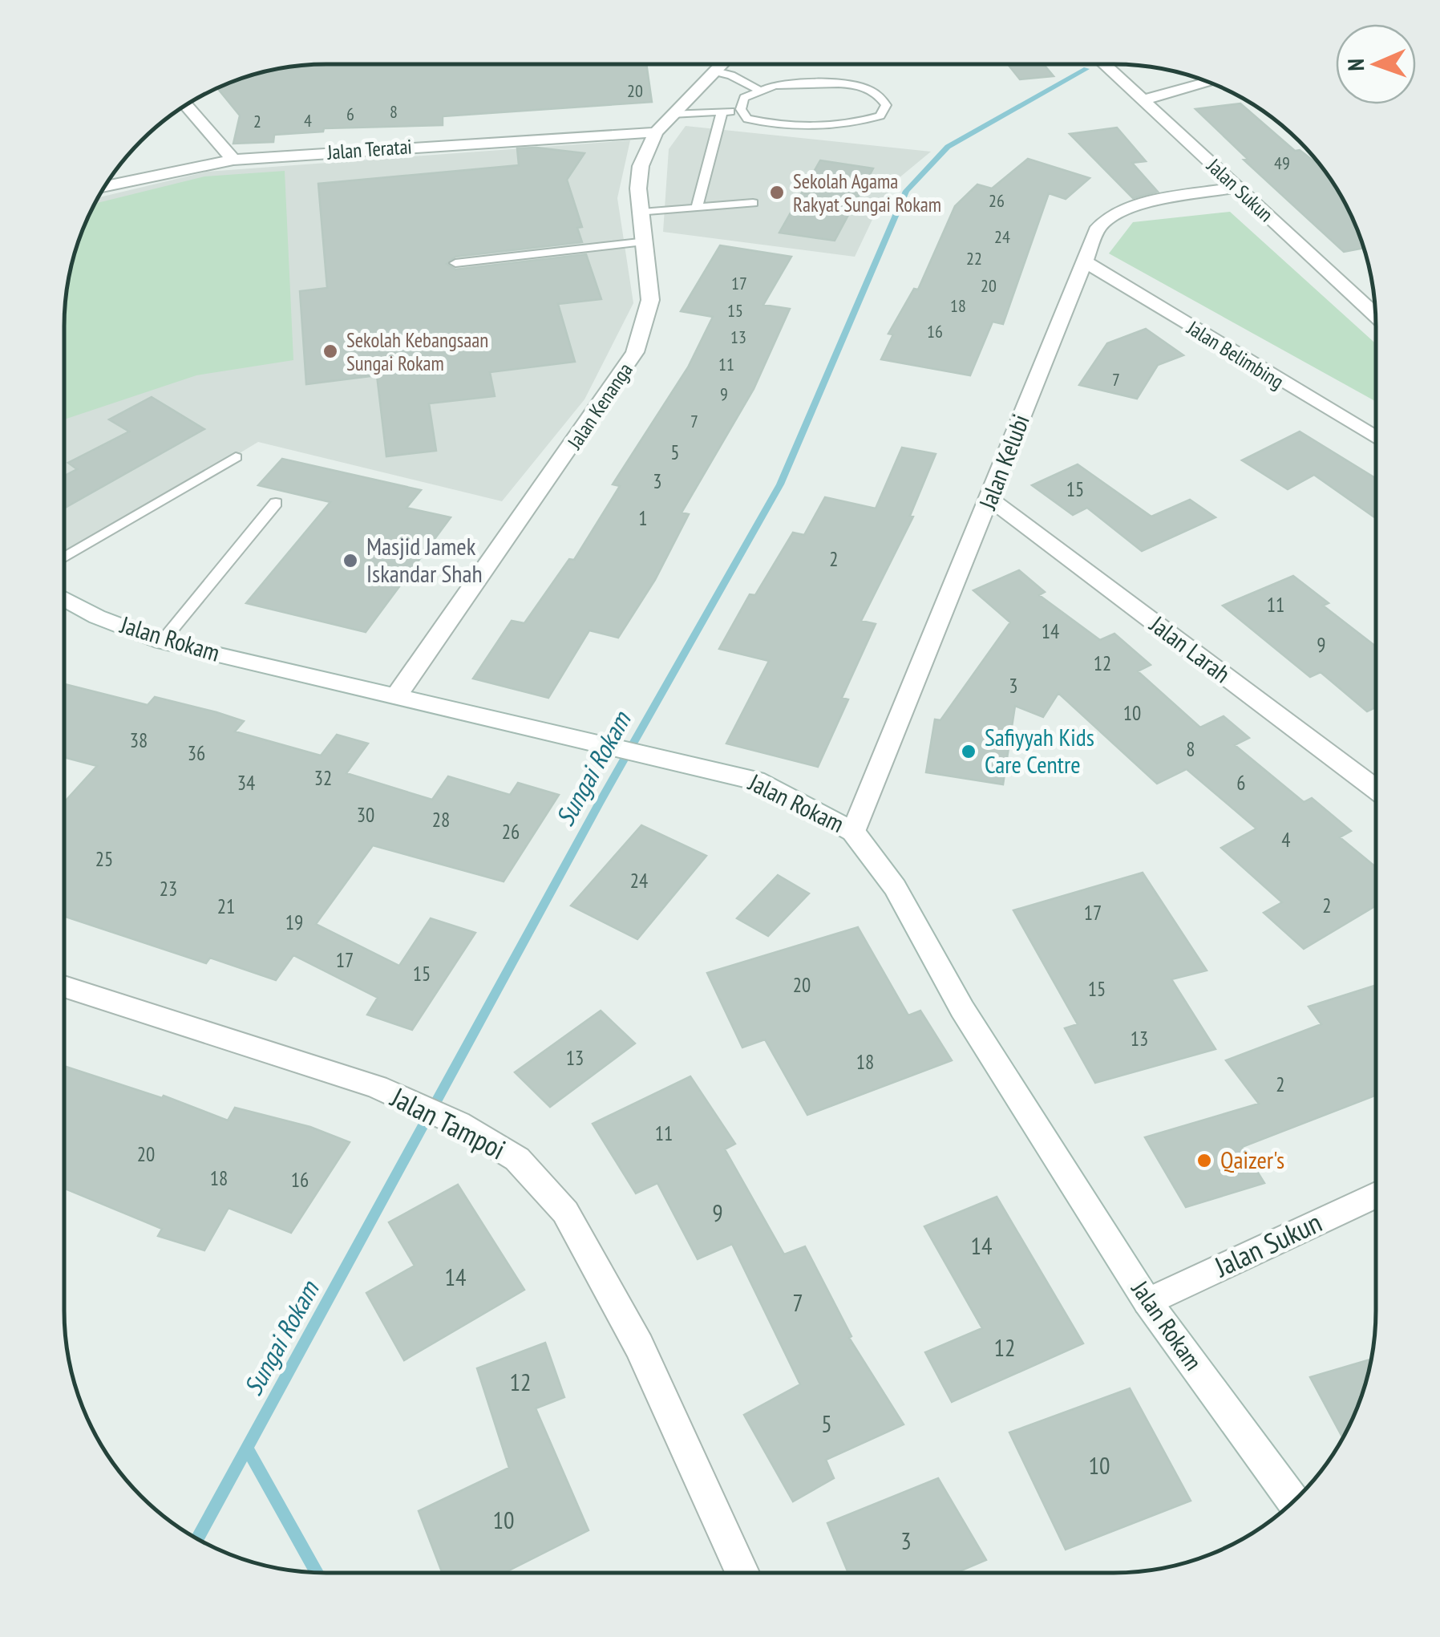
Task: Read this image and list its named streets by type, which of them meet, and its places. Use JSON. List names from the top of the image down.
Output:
{
  "streets": {
    "street": [
      "Jalan Teratai",
      "Jalan Sukun",
      "Jalan Belimbing",
      "Jalan Kenanga",
      "Jalan Kelubi",
      "Jalan Rokam",
      "Jalan Larah",
      "Jalan Tampoi"
    ]
  },
  "crossings": [
    ["Jalan Teratai", "Jalan Kenanga"],
    ["Jalan Sukun", "Jalan Kelubi"],
    ["Jalan Sukun", "Jalan Rokam"],
    ["Jalan Belimbing", "Jalan Kelubi"],
    ["Jalan Kenanga", "Jalan Rokam"],
    ["Jalan Kelubi", "Jalan Rokam"],
    ["Jalan Kelubi", "Jalan Larah"]
  ],
  "water": ["Sungai Rokam"],
  "places": [
    "Sekolah Agama Rakyat Sungai Rokam",
    "Sekolah Kebangsaan Sungai Rokam",
    "Masjid Jamek Iskandar Shah",
    "Safiyyah Kids Care Centre",
    "Qaizer's"
  ],
  "house_numbers": [
    "20",
    "8",
    "6",
    "4",
    "2",
    "49",
    "26",
    "24",
    "22",
    "17",
    "20",
    "18",
    "15",
    "16",
    "13",
    "11",
    "7",
    "9",
    "7",
    "5",
    "3",
    "15",
    "1",
    "2",
    "11",
    "14",
    "9",
    "12",
    "3",
    "10",
    "38",
    "8",
    "36",
    "32",
    "34",
    "6",
    "30",
    "28",
    "26",
    "4",
    "25",
    "24",
    "23",
    "2",
    "21",
    "17",
    "19",
    "17",
    "15",
    "20",
    "15",
    "13",
    "13",
    "18",
    "2",
    "11",
    "20",
    "18",
    "16",
    "9",
    "14",
    "14",
    "7",
    "12",
    "12",
    "5",
    "10",
    "10",
    "3"
  ],
  "north": "left"
}
